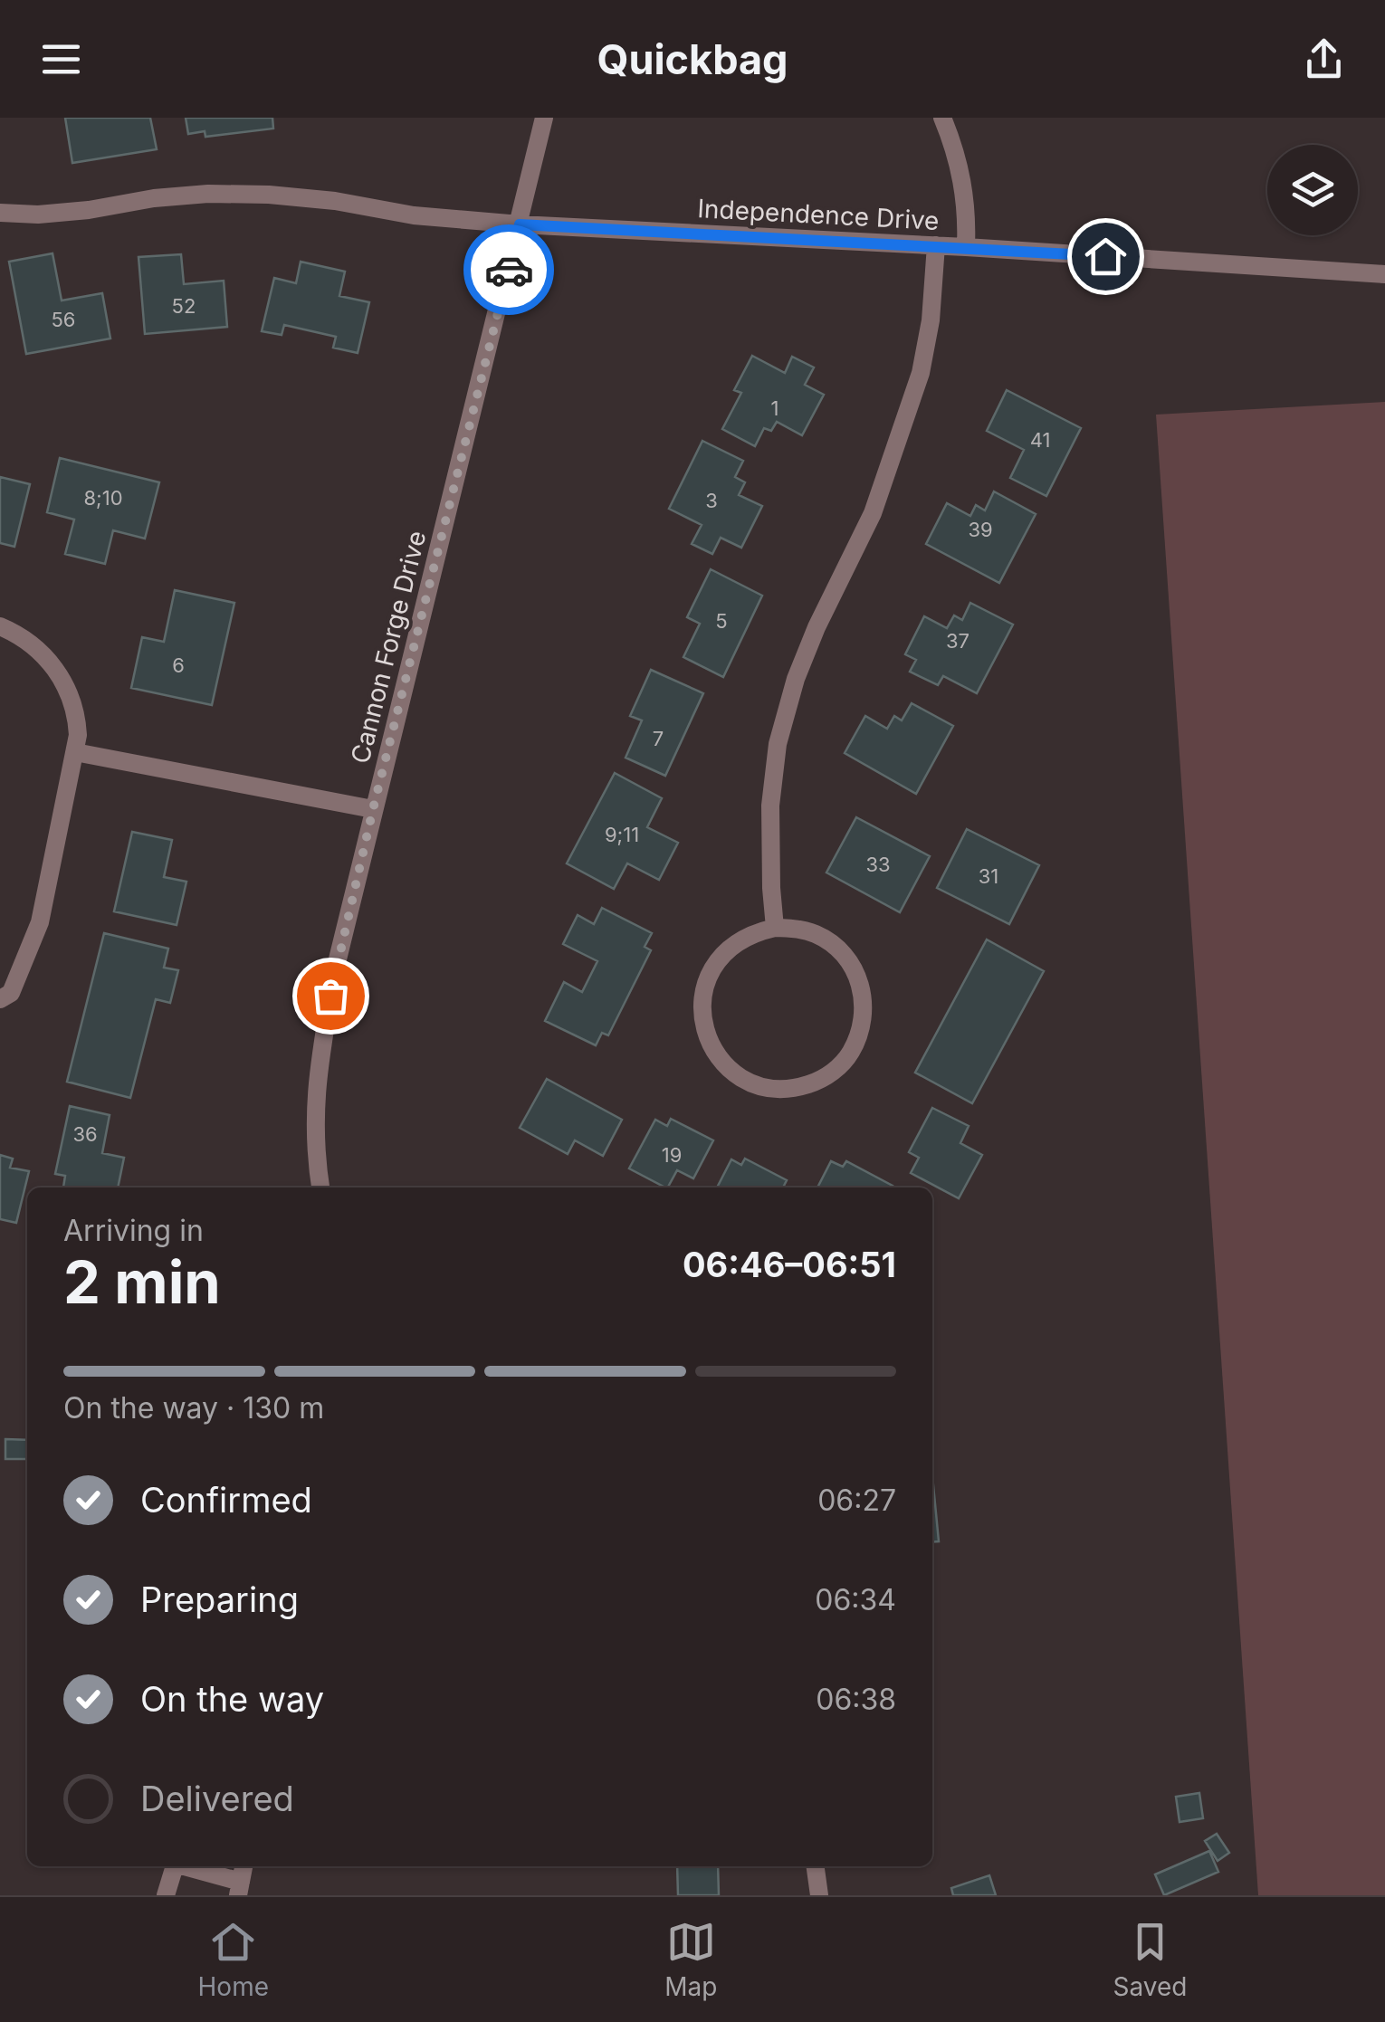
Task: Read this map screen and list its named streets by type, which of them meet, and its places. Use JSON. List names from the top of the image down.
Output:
{
  "streets": {
    "street": ["Independence Drive", "Cannon Forge Drive"]
  },
  "crossings": [
    ["Independence Drive", "Cannon Forge Drive"]
  ],
  "house_numbers": [
    "52",
    "56",
    "1",
    "41",
    "8;10",
    "3",
    "39",
    "5",
    "37",
    "6",
    "7",
    "9;11",
    "33",
    "31",
    "36",
    "19"
  ],
  "page": {
    "header": "Quickbag",
    "heading": ["2 min", "Arriving in", "06:46–06:51"],
    "bar": "On the way · 130 m",
    "list": [
      ["Confirmed", "06:27"],
      ["Preparing", "06:34"],
      ["On the way", "06:38"],
      "Delivered"
    ],
    "tabs": ["Home", "Map", "Saved"]
  }
}
